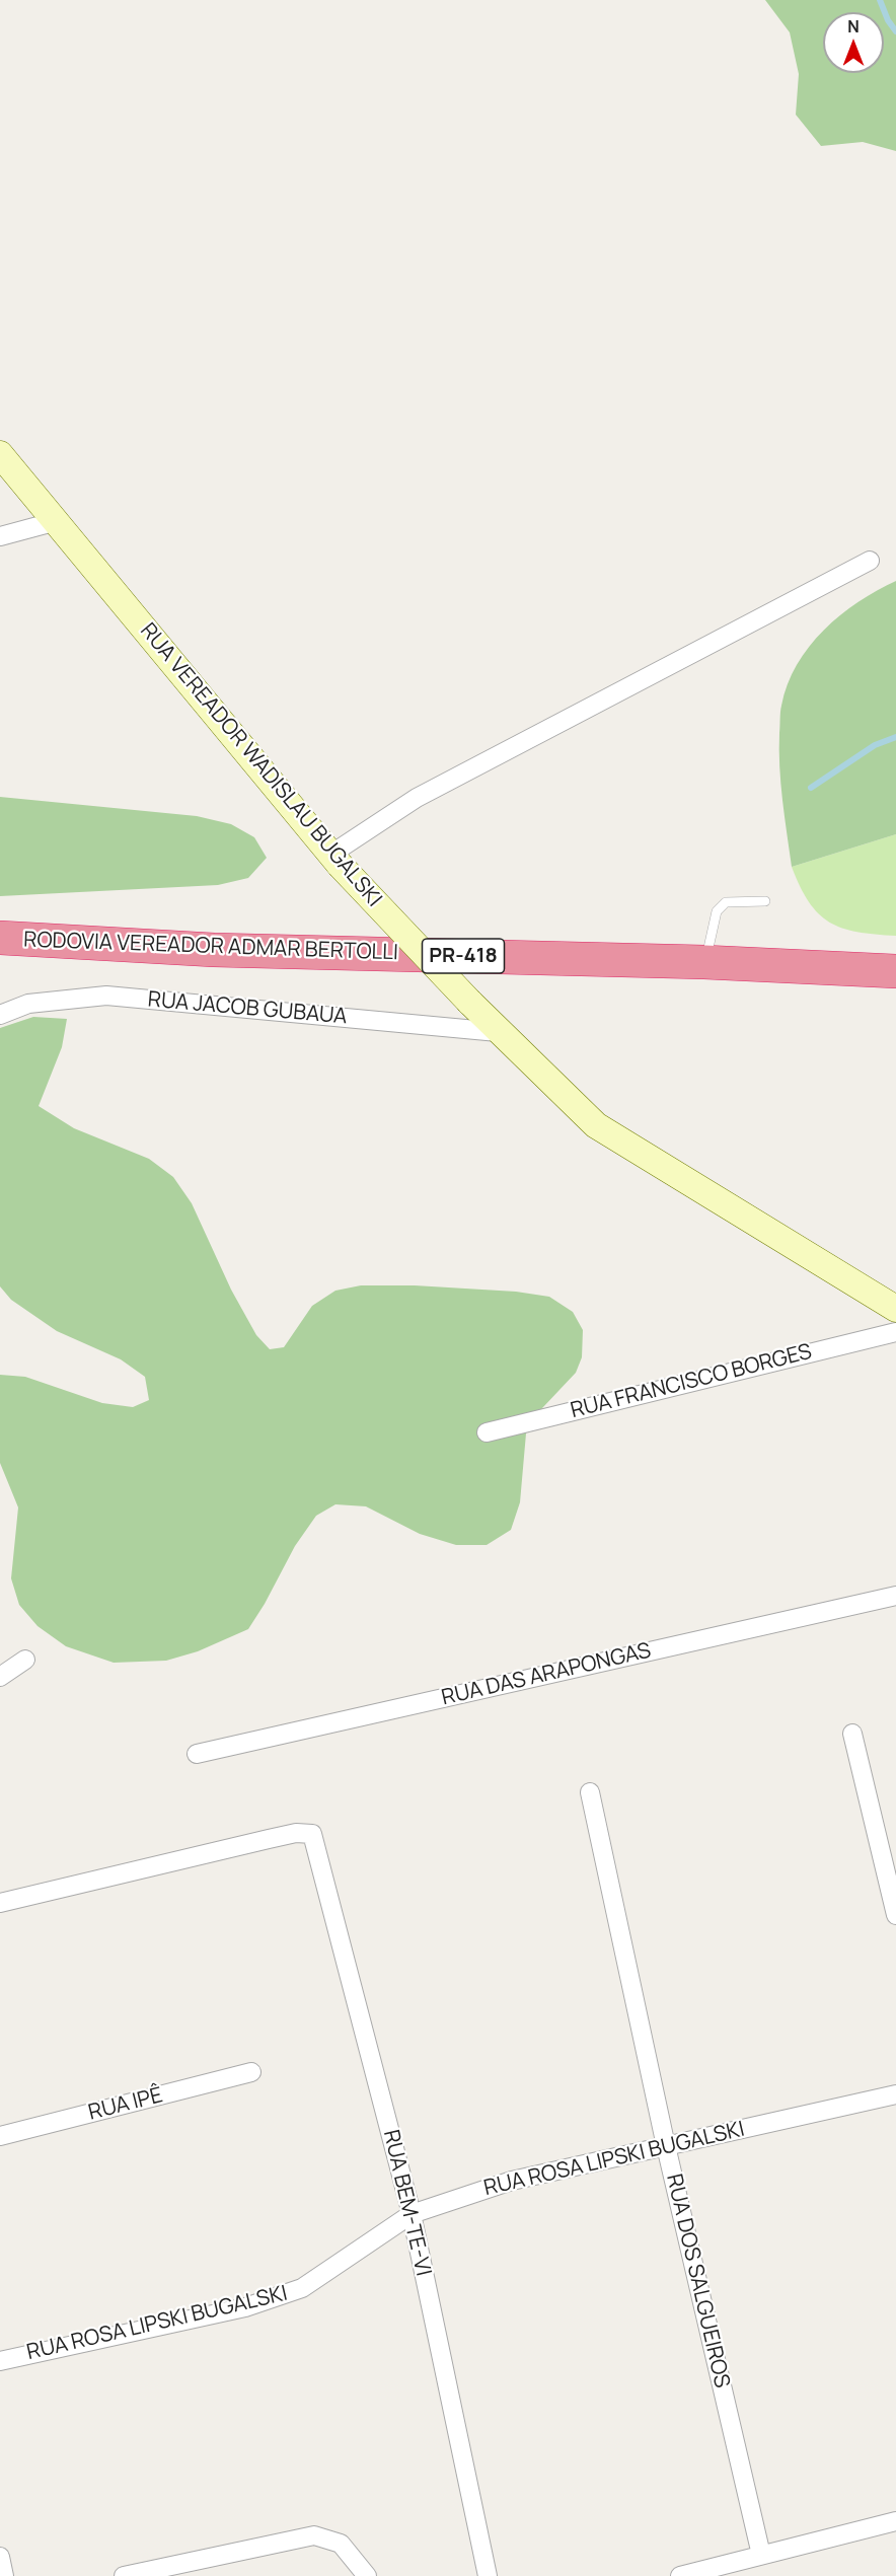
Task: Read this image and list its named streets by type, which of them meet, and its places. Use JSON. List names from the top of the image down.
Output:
{
  "streets": {
    "highway": ["RODOVIA VEREADOR ADMAR BERTOLLI", "PR-418"],
    "main road": ["RUA VEREADOR WADISLAU BUGALSKI"],
    "street": [
      "RUA JACOB GUBAUA",
      "RUA FRANCISCO BORGES",
      "RUA DAS ARAPONGAS",
      "RUA IPÊ",
      "RUA ROSA LIPSKI BUGALSKI",
      "RUA BEM-TE-VI",
      "RUA DOS SALGUEIROS"
    ]
  },
  "crossings": [
    ["RUA VEREADOR WADISLAU BUGALSKI", "RUA JACOB GUBAUA"],
    ["RUA ROSA LIPSKI BUGALSKI", "RUA BEM-TE-VI"],
    ["RUA ROSA LIPSKI BUGALSKI", "RUA DOS SALGUEIROS"]
  ],
  "north": "top"
}
